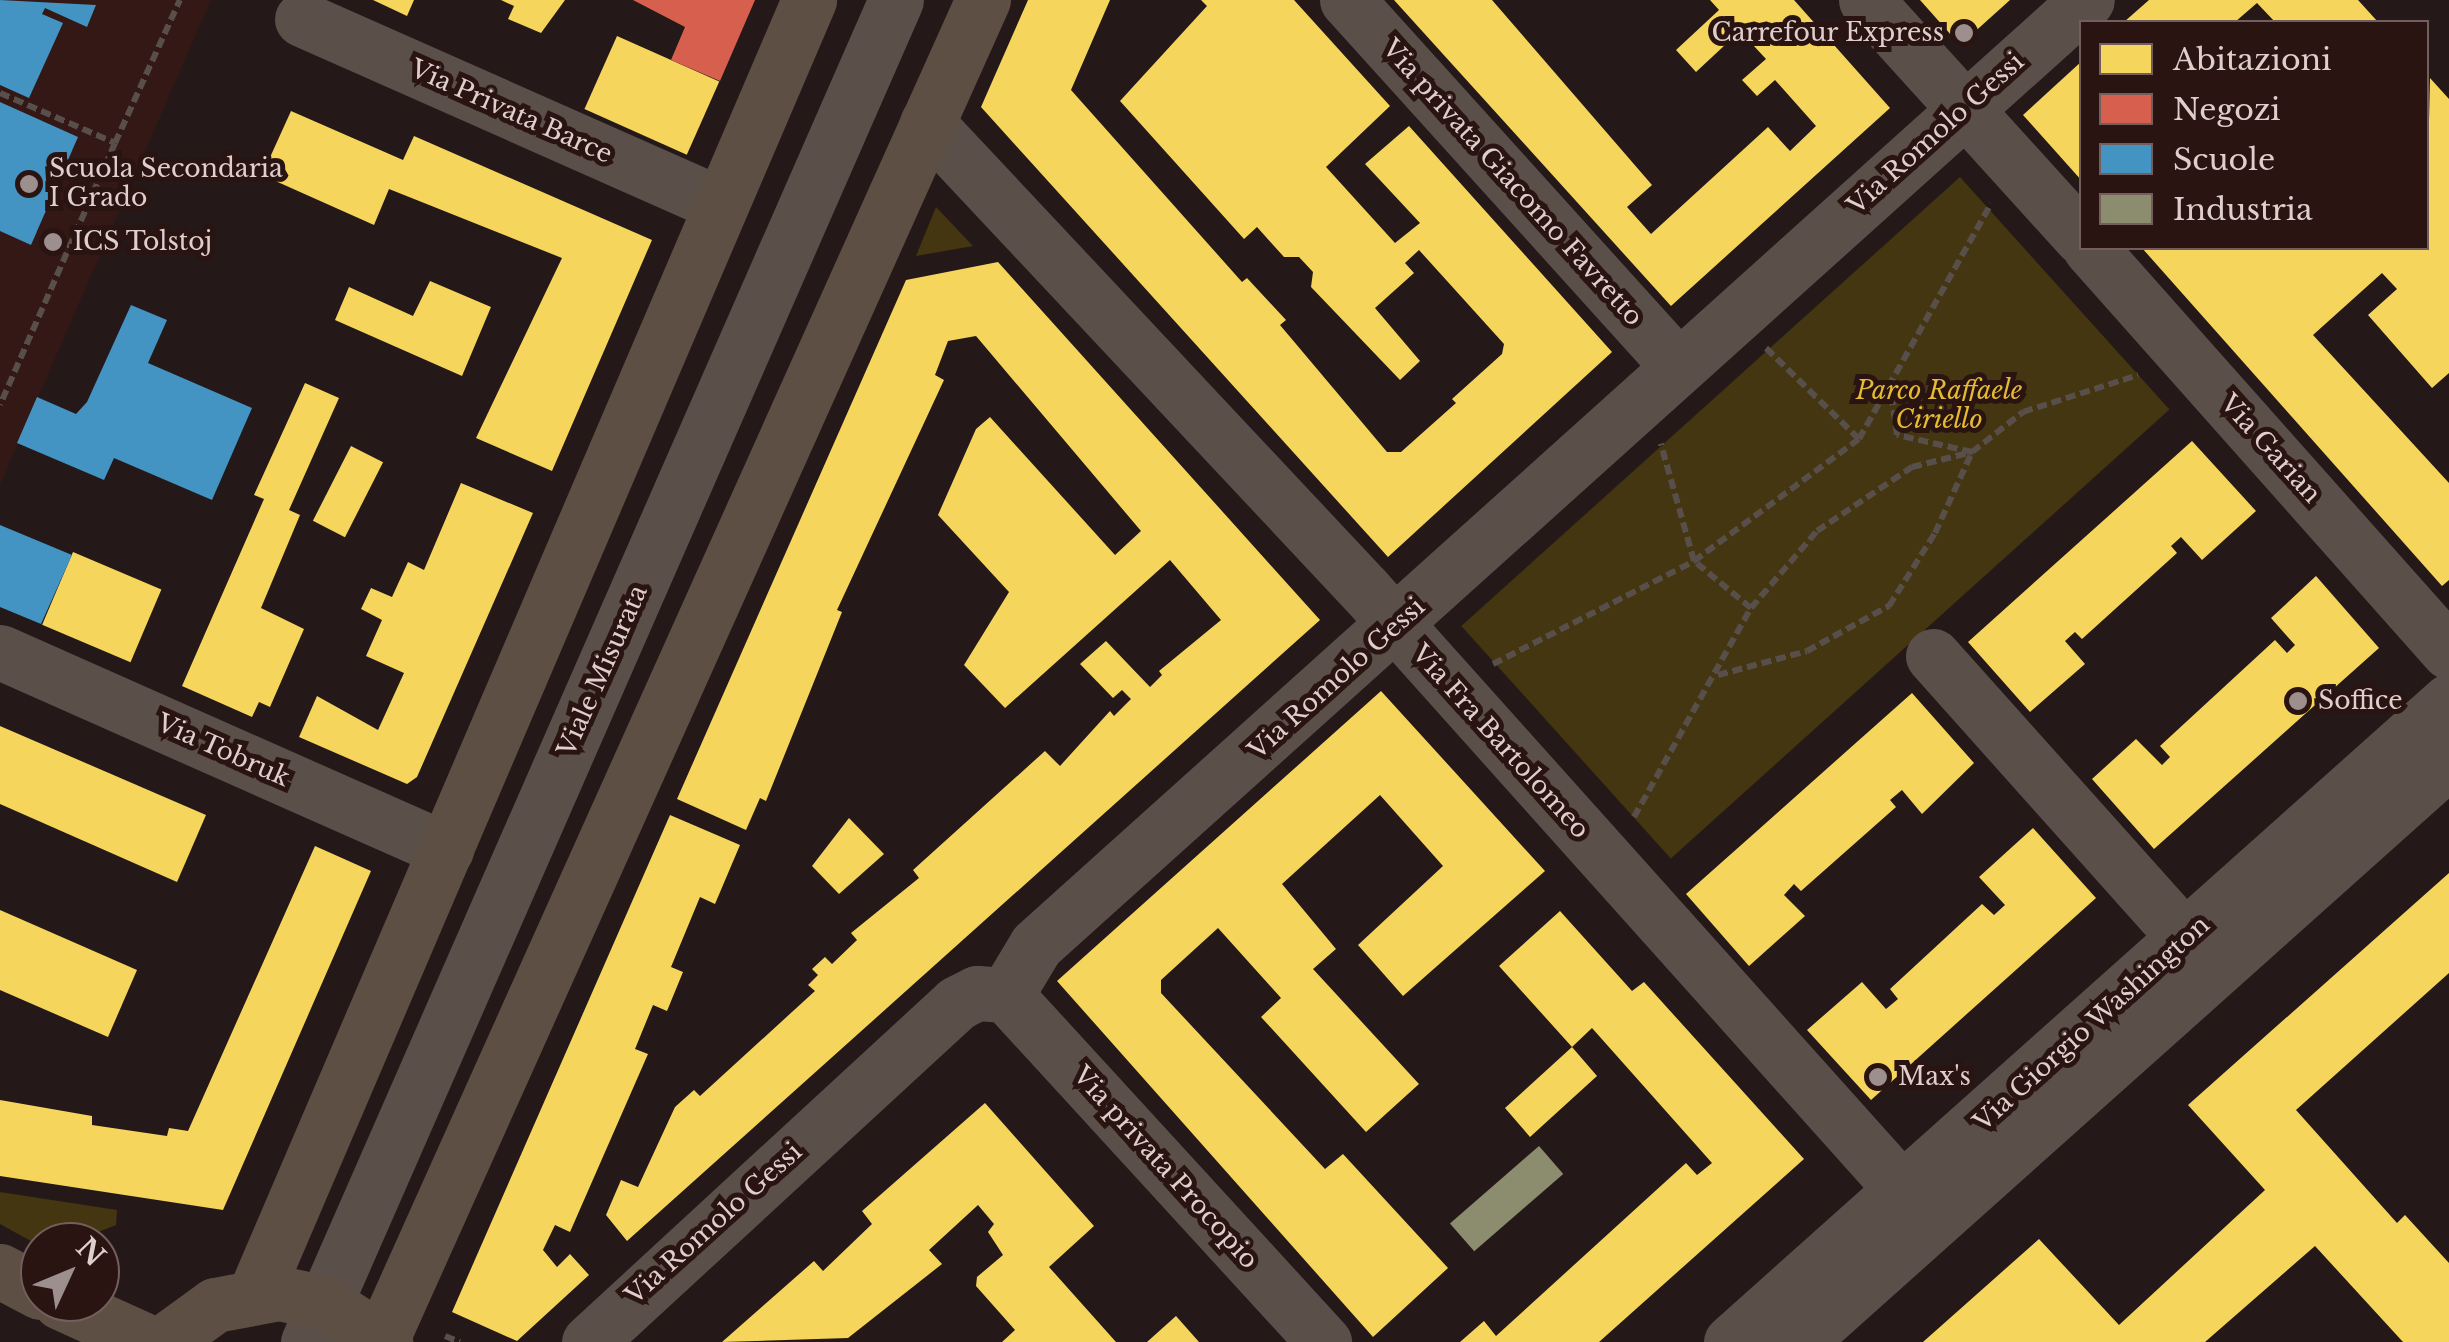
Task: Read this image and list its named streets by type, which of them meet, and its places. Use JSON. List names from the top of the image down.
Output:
{
  "streets": {
    "street": [
      "Via Privata Barce",
      "Via Romolo Gessi",
      "Via privata Giacomo Favretto",
      "Via Garian",
      "Viale Misurata",
      "Via Fra Bartolomeo",
      "Via Tobruk",
      "Via Giorgio Washington",
      "Via privata Procopio"
    ]
  },
  "crossings": [
    ["Via Romolo Gessi", "Via privata Giacomo Favretto"],
    ["Via Romolo Gessi", "Via Fra Bartolomeo"],
    ["Via Romolo Gessi", "Via privata Procopio"],
    ["Via Fra Bartolomeo", "Via Giorgio Washington"]
  ],
  "parks": ["Parco Raffaele Ciriello"],
  "places": [
    "Carrefour Express",
    "Scuola Secondaria I Grado",
    "ICS Tolstoj",
    "Soffice",
    "Max's"
  ],
  "legend": [
    "Abitazioni",
    "Negozi",
    "Scuole",
    "Industria"
  ],
  "north": "top right"
}
